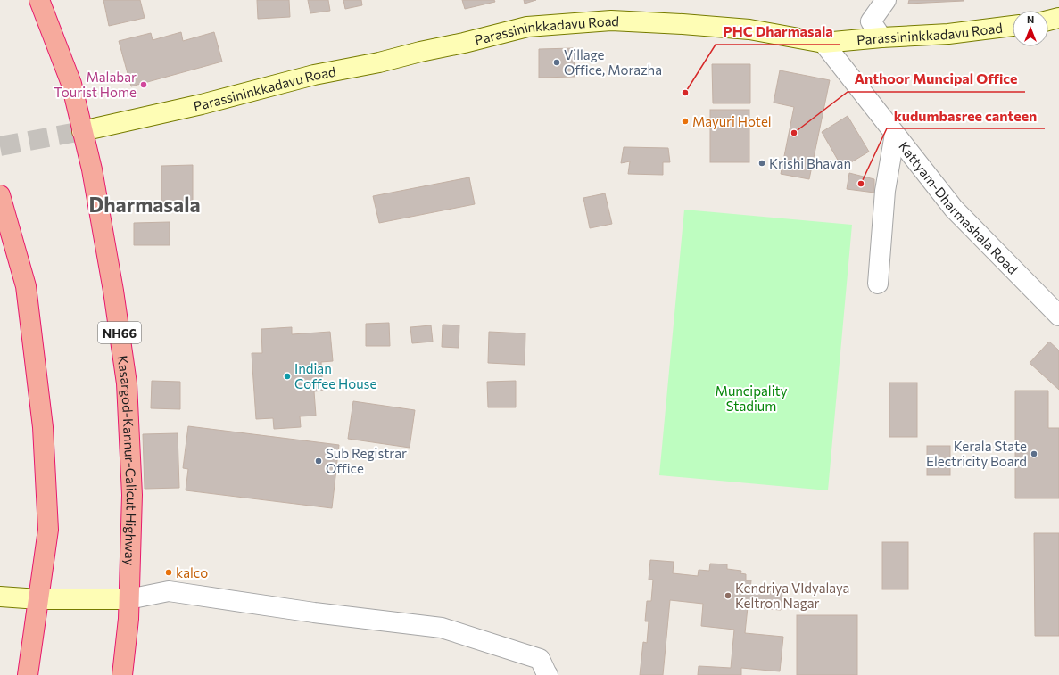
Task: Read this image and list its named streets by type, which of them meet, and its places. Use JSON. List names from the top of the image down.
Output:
{
  "streets": {
    "highway": ["NH66", "Kasargod-Kannur-Calicut Highway"],
    "main road": ["Parassininkkadavu Road"],
    "street": ["Kattyam-Dharmashala Road"]
  },
  "crossings": [
    ["Parassininkkadavu Road", "Kattyam-Dharmashala Road"],
    ["Parassininkkadavu Road", "Kasargod-Kannur-Calicut Highway"]
  ],
  "districts": ["Dharmasala"],
  "parks": ["Muncipality Stadium"],
  "places": [
    "Village Office, Morazha",
    "Malabar Tourist Home",
    "PHC Dharmasala",
    "Mayuri Hotel",
    "Anthoor Muncipal Office",
    "Krishi Bhavan",
    "kudumbasree canteen",
    "Indian Coffee House",
    "Kerala State Electricity Board",
    "Sub Registrar Office",
    "kalco",
    "Kendriya VIdyalaya Keltron Nagar"
  ],
  "north": "top"
}
